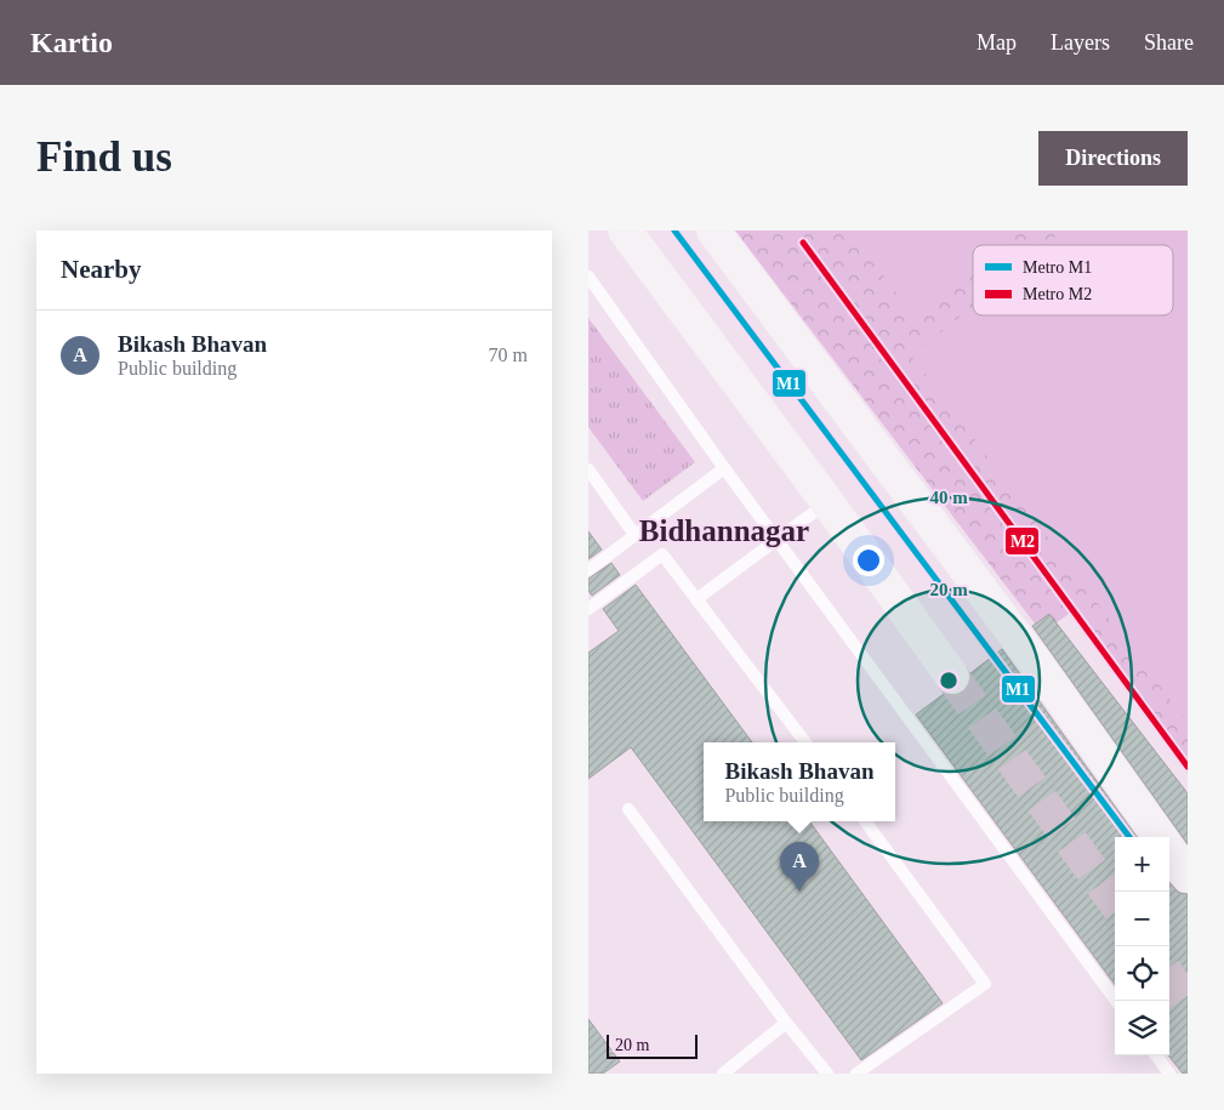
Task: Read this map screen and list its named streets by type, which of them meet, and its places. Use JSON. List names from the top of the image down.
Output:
{
  "districts": ["Bidhannagar"],
  "lines": ["metro line M1", "metro line M2"],
  "legend": ["Metro M1", "Metro M2"],
  "scale_bar": "20 m",
  "page": {
    "header": "Kartio",
    "nav": ["Map", "Layers", "Share"],
    "buttons": "Directions",
    "title": "Find us",
    "heading": "Nearby",
    "list": [
      {
        "mark": "A",
        "name": "Bikash Bhavan",
        "note": "Public building",
        "value": "70 m"
      }
    ],
    "popup": ["Bikash Bhavan", "Public building"],
    "map_buttons": ["+", "−"],
    "pins": "A",
    "scale": "20 m"
  },
  "rings": ["40 m", "20 m"]
}
